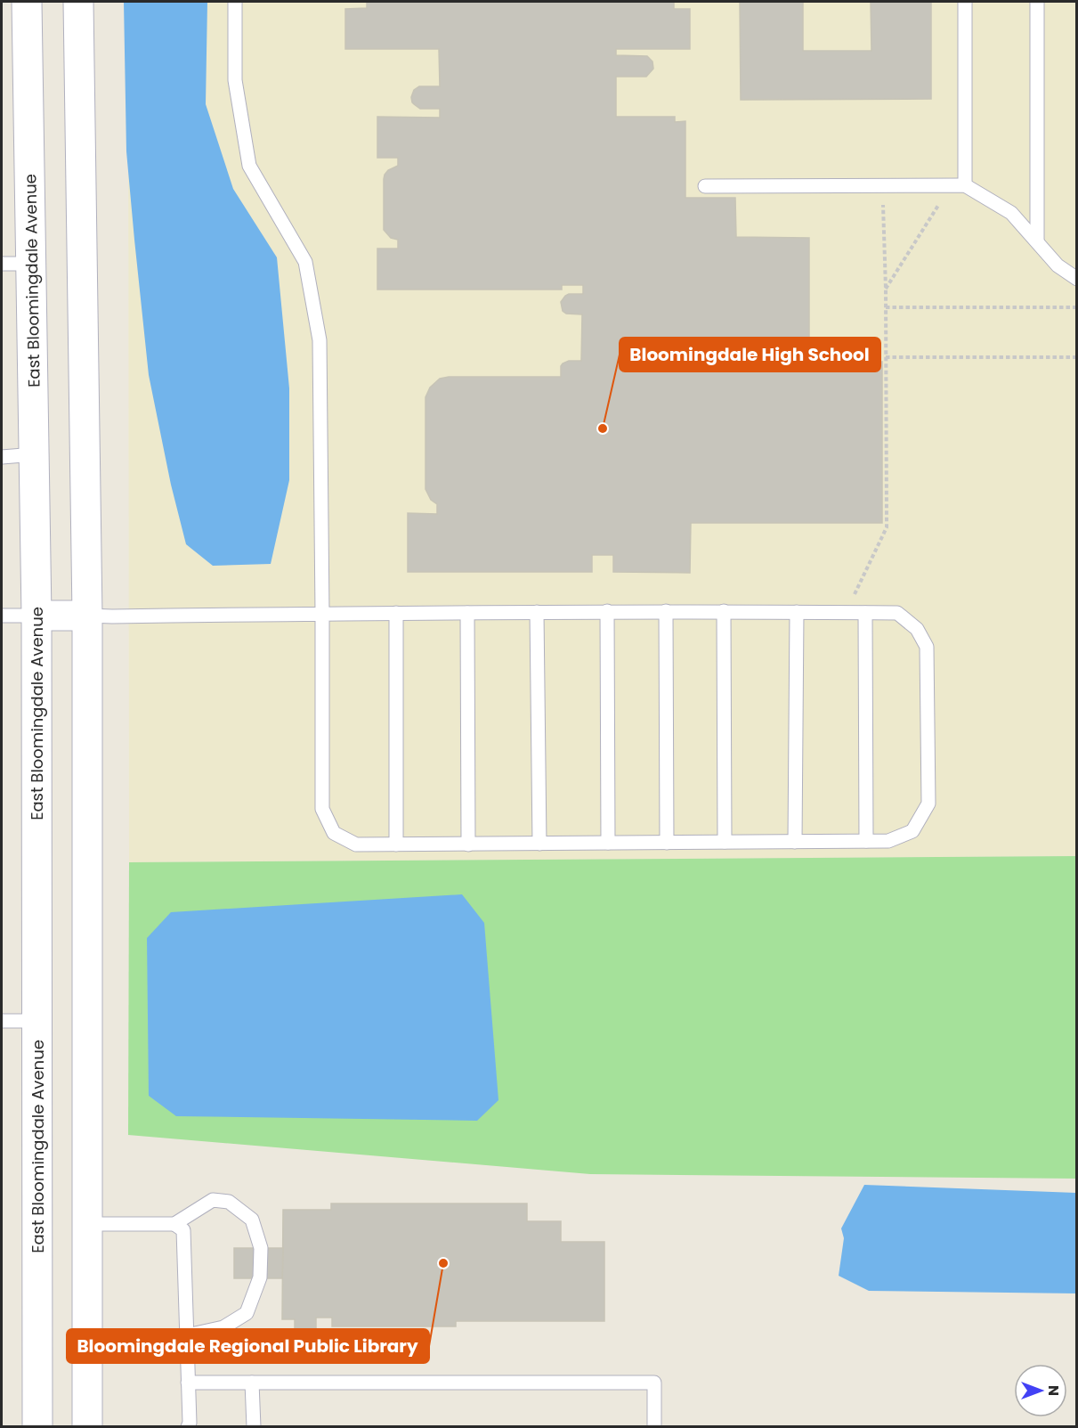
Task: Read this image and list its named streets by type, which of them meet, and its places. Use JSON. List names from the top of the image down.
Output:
{
  "streets": {
    "main road": ["East Bloomingdale Avenue"]
  },
  "places": ["Bloomingdale High School", "Bloomingdale Regional Public Library"],
  "north": "right"
}
